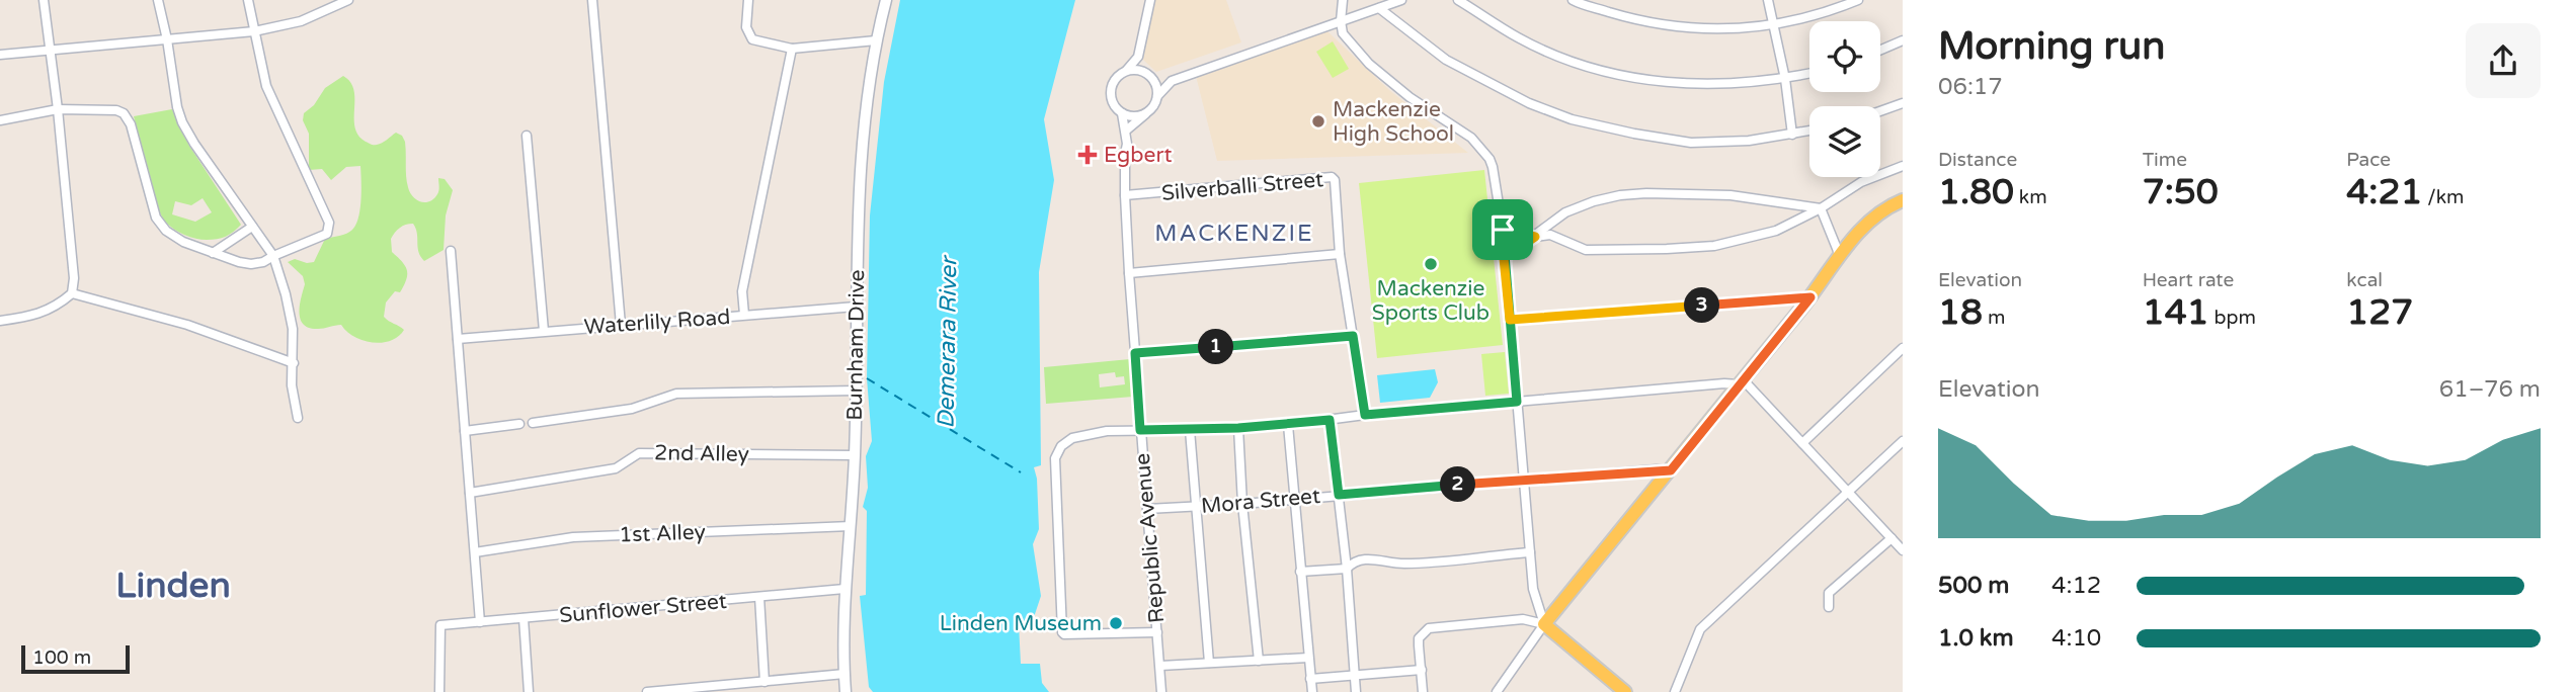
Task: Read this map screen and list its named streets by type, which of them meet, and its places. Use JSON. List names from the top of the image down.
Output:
{
  "streets": {
    "street": [
      "Silverballi Street",
      "Waterlily Road",
      "Burnham Drive",
      "2nd Alley",
      "Mora Street",
      "1st Alley",
      "Republic Avenue",
      "Sunflower Street"
    ]
  },
  "crossings": [
    ["Silverballi Street", "Republic Avenue"],
    ["Waterlily Road", "Burnham Drive"],
    ["Burnham Drive", "2nd Alley"],
    ["Burnham Drive", "1st Alley"],
    ["Burnham Drive", "Sunflower Street"],
    ["Mora Street", "Republic Avenue"]
  ],
  "districts": ["MACKENZIE", "Linden"],
  "water": ["Demerara River"],
  "places": {
    "other": ["Mackenzie High School", "Mackenzie Sports Club", "Linden Museum"],
    "health": ["Egbert"]
  },
  "scale_bar": "100 m",
  "page": {
    "heading": ["Morning run", "06:17"],
    "stats": [
      ["Distance", "1.80 km"],
      ["Time", "7:50"],
      ["Pace", "4:21 /km"],
      ["Elevation", "18 m"],
      ["Heart rate", "141 bpm"],
      ["kcal", "127"]
    ],
    "pins": ["3", "1", "2"],
    "chart": ["Elevation", "61–76 m"],
    "list": [
      {
        "name": "500 m",
        "note": "4:12"
      },
      {
        "name": "1.0 km",
        "note": "4:10"
      }
    ],
    "scale": "100 m"
  }
}
